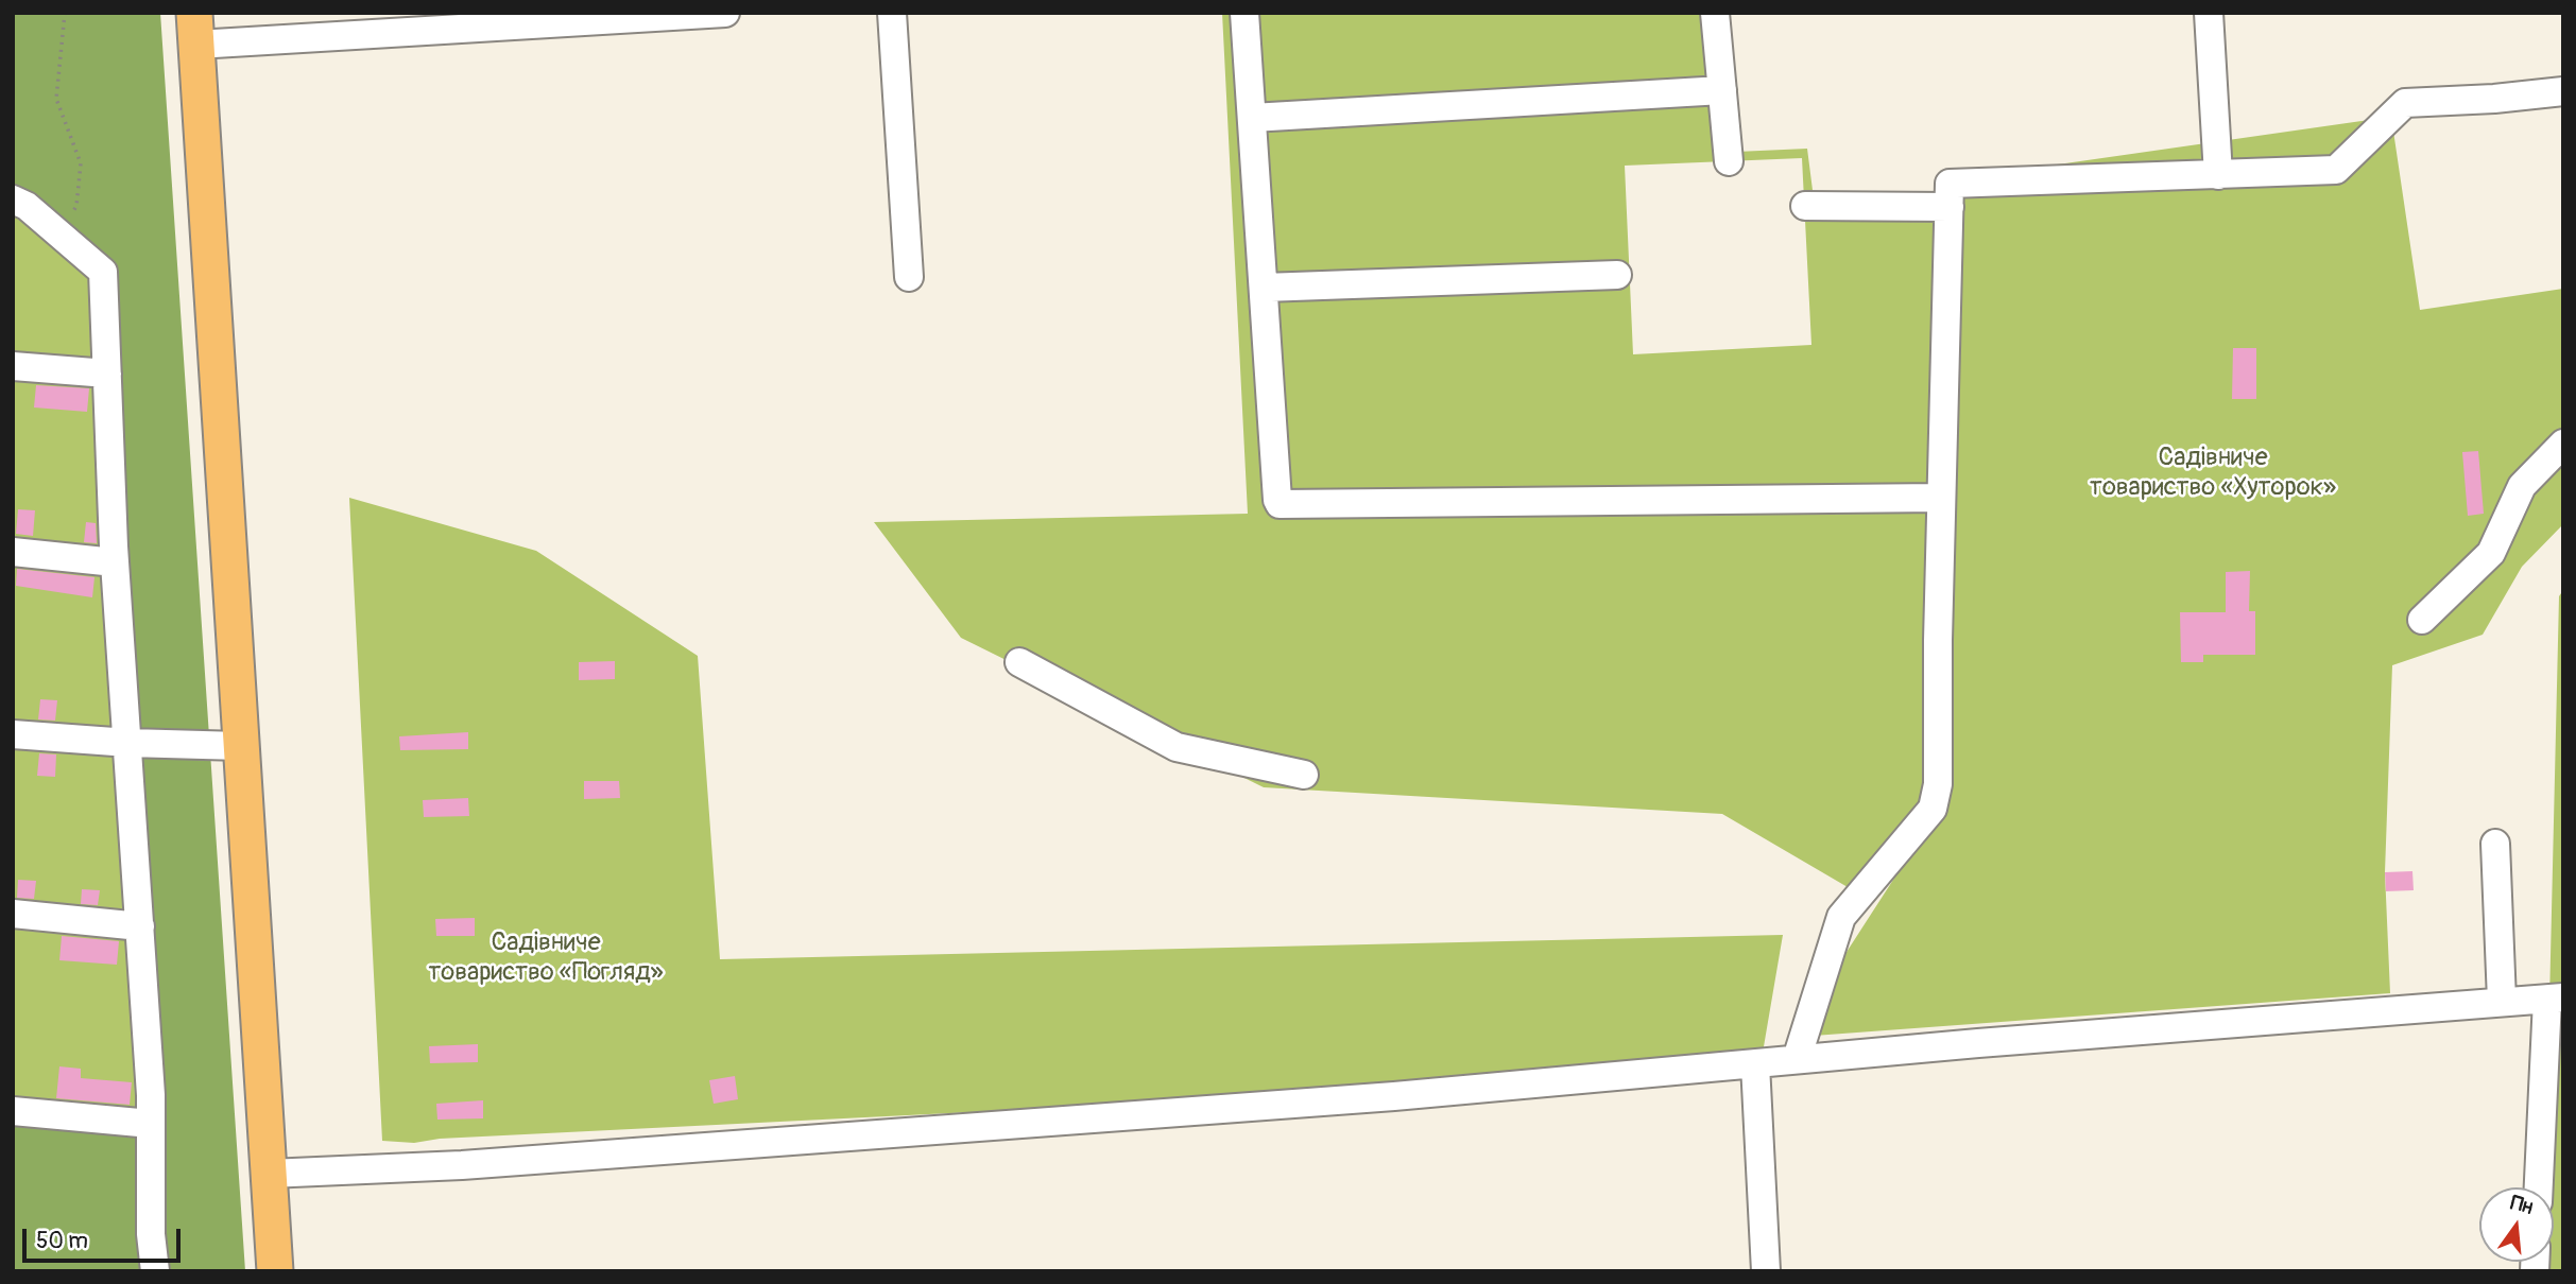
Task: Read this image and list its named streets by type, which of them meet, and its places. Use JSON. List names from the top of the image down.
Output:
{
  "parks": ["Садівниче товариство «Хуторок»", "Садівниче товариство «Погляд»"],
  "scale_bar": "50 m",
  "north": "top"
}
